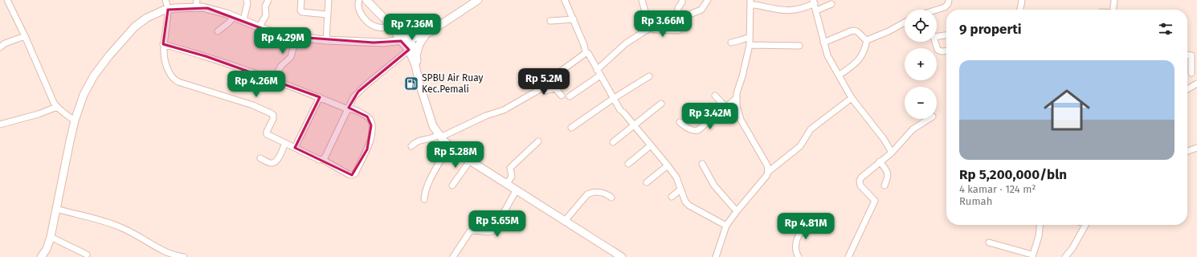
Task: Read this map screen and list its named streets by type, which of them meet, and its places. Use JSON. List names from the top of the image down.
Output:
{
  "places": {
    "fuel station": ["SPBU Air Ruay Kec.Pemali"]
  },
  "page": {
    "map_buttons": ["+", "−"],
    "heading": "9 properti",
    "price": [
      "Rp 3.66M",
      "Rp 7.36M",
      "Rp 4.29M",
      "Rp 5.2M",
      "Rp 4.26M",
      "Rp 3.42M",
      "Rp 5.28M",
      "Rp 5.65M",
      "Rp 4.81M"
    ],
    "list": [
      {
        "name": "Rp 5,200,000/bln",
        "note": "4 kamar · 124 m² · Rumah"
      }
    ]
  }
}
